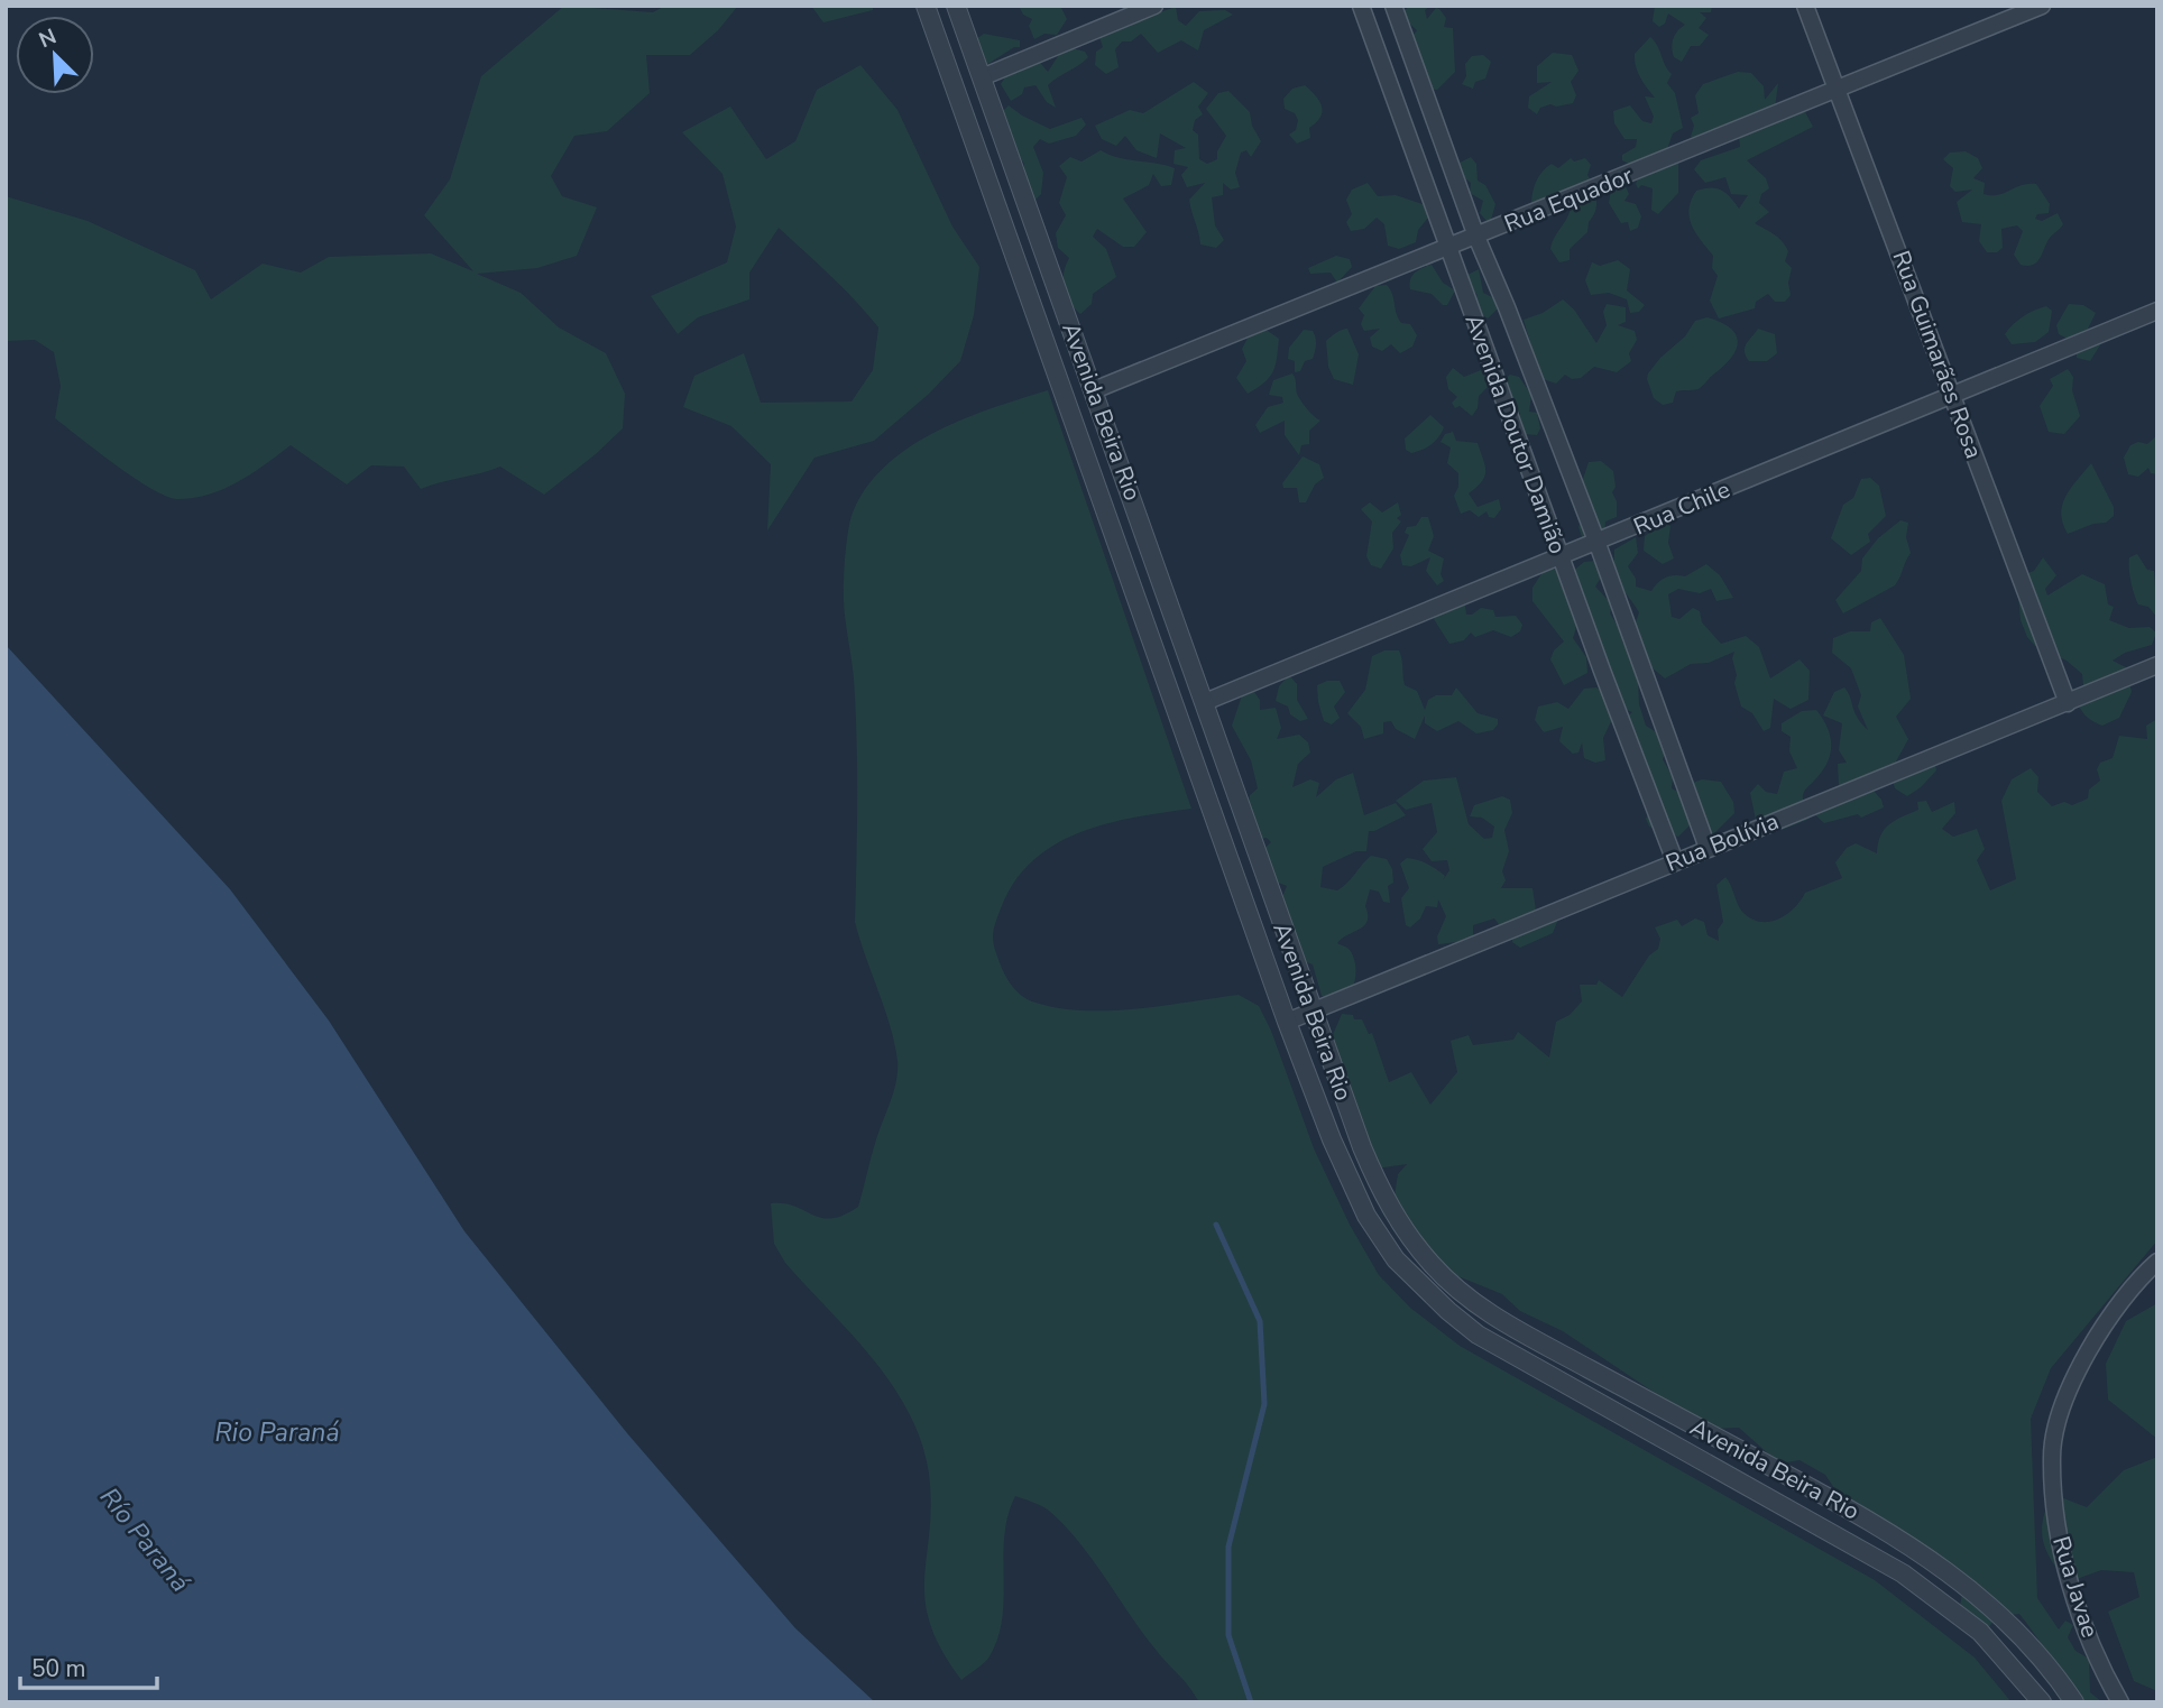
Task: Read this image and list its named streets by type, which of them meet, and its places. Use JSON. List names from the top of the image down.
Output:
{
  "streets": {
    "street": [
      "Rua Equador",
      "Rua Guimarães Rosa",
      "Avenida Beira Rio",
      "Avenida Doutor Damião",
      "Rua Chile",
      "Rua Bolívia",
      "Rua Javae"
    ]
  },
  "crossings": [
    ["Rua Equador", "Rua Guimarães Rosa"],
    ["Rua Equador", "Avenida Beira Rio"],
    ["Rua Equador", "Avenida Doutor Damião"],
    ["Rua Guimarães Rosa", "Rua Chile"],
    ["Rua Guimarães Rosa", "Rua Bolívia"],
    ["Avenida Beira Rio", "Rua Chile"],
    ["Avenida Beira Rio", "Rua Bolívia"],
    ["Avenida Doutor Damião", "Rua Chile"],
    ["Avenida Doutor Damião", "Rua Bolívia"]
  ],
  "water": ["Rio Paraná", "Río Paraná"],
  "scale_bar": "50 m",
  "north": "top left"
}
